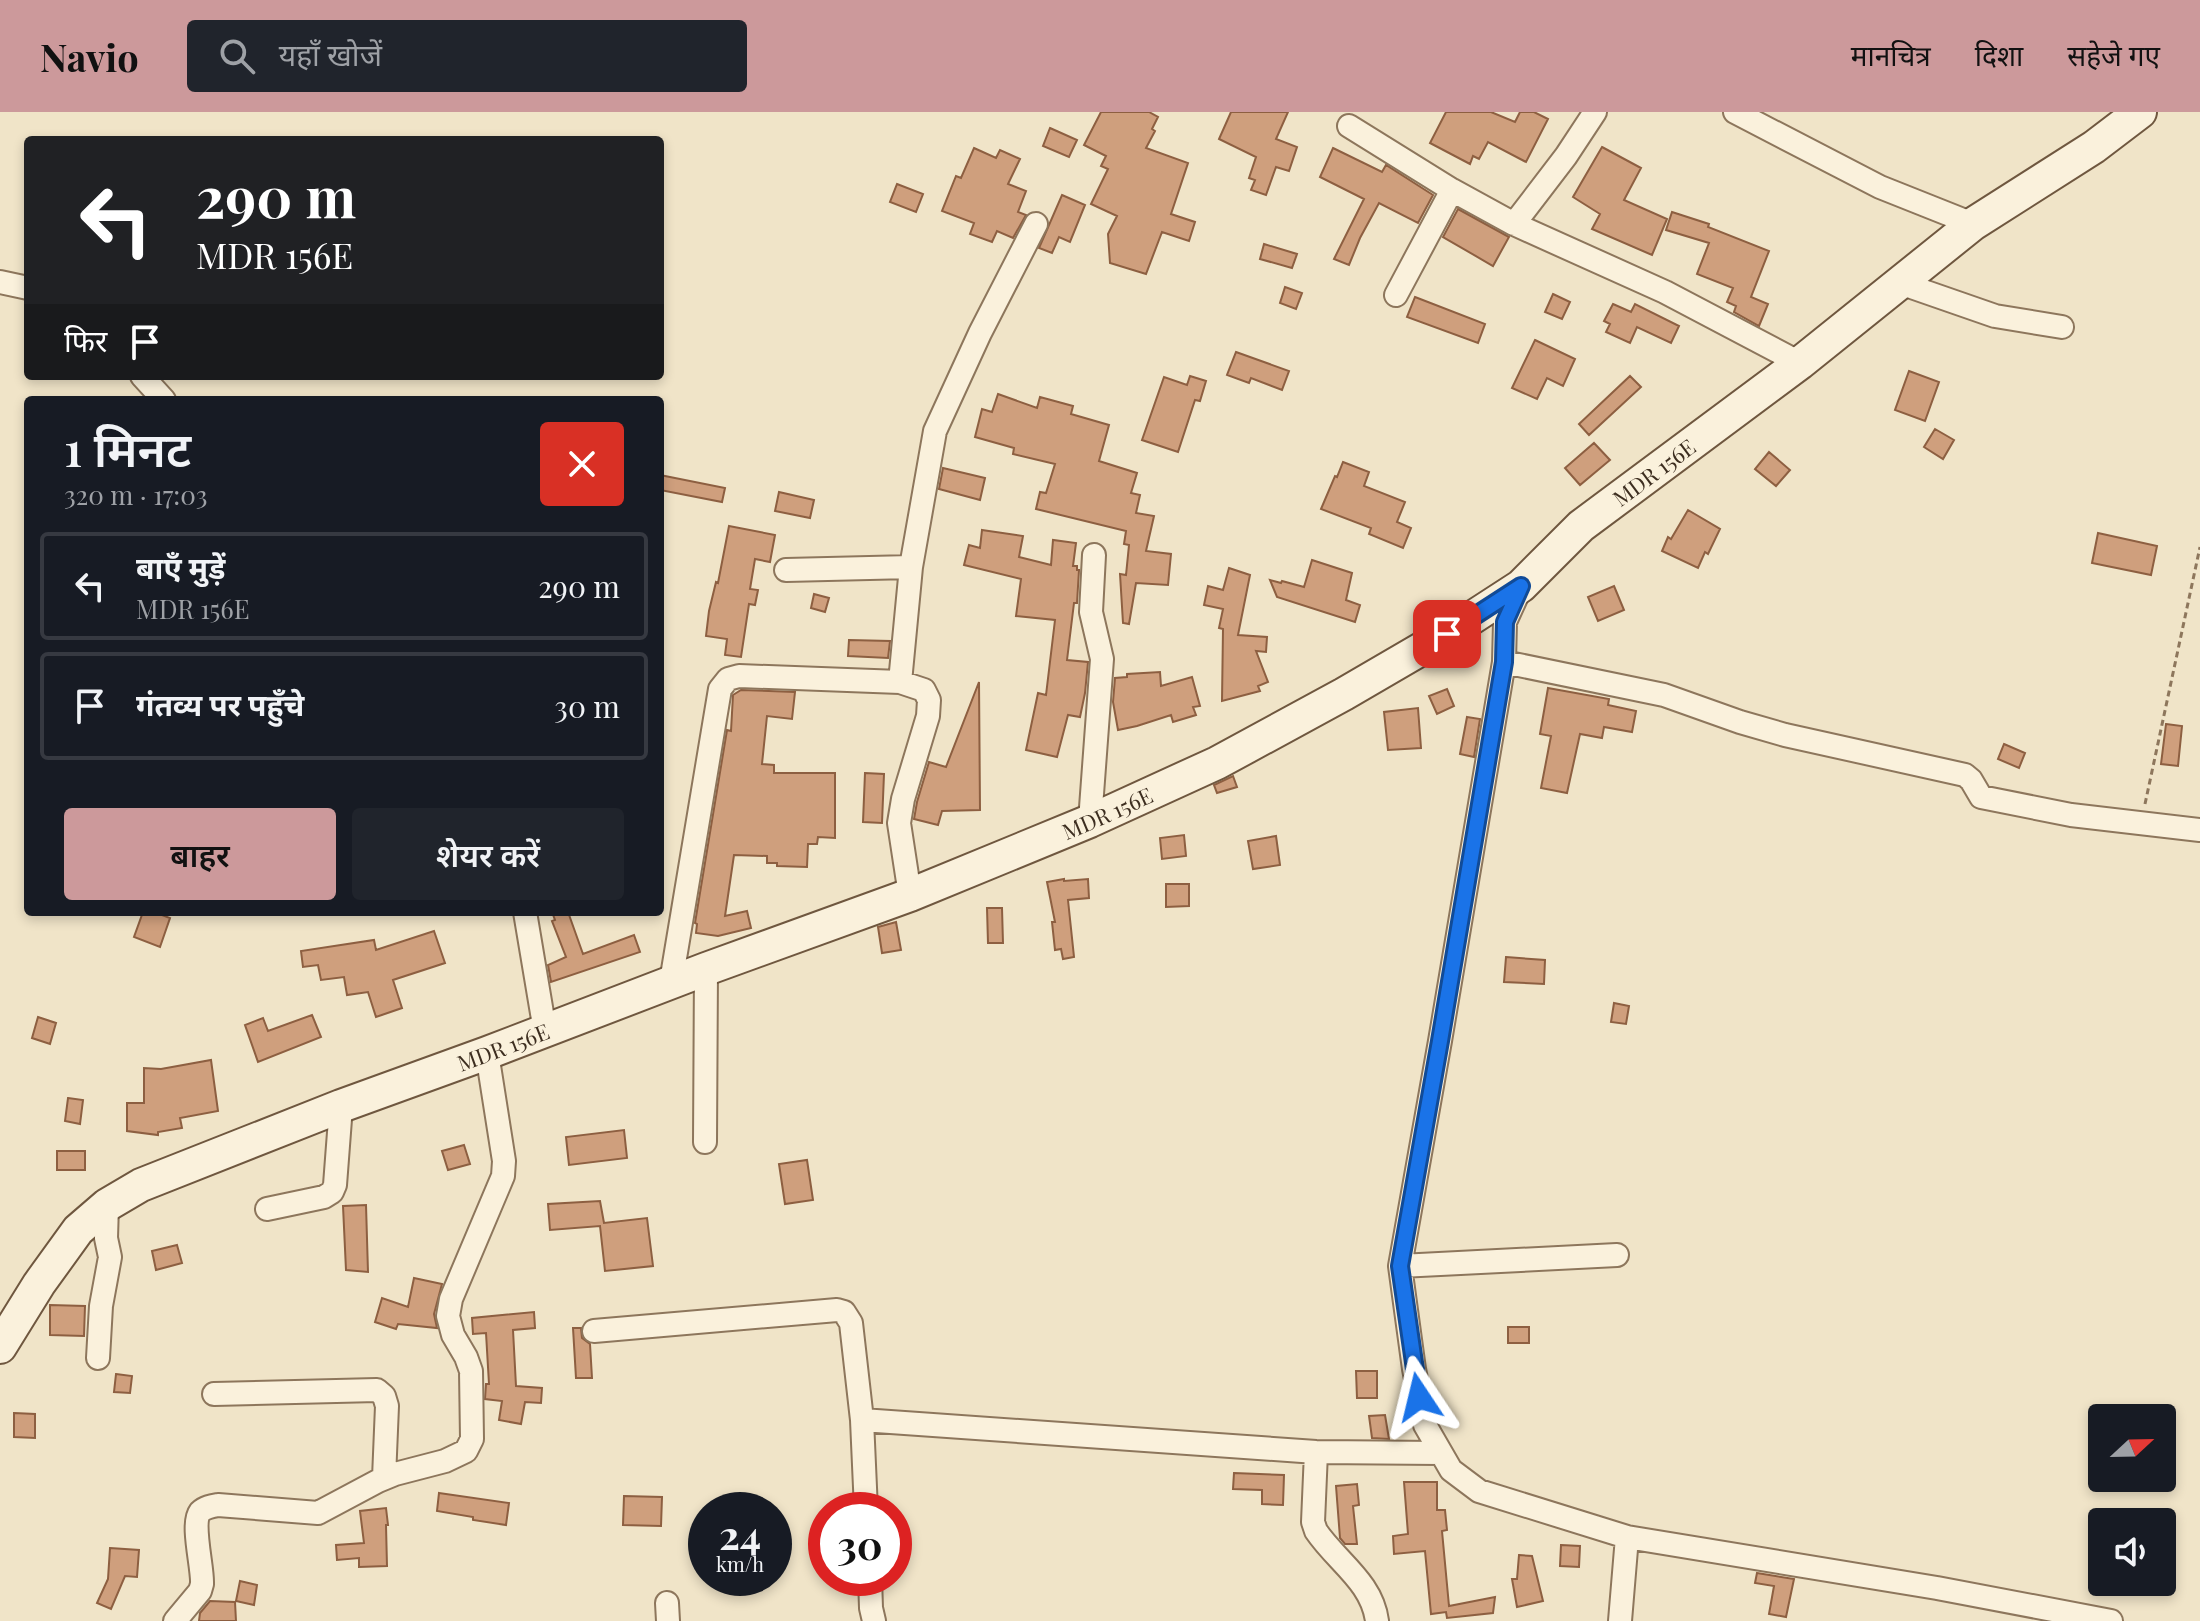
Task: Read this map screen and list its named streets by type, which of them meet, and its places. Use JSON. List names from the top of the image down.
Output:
{
  "streets": {
    "main road": ["MDR 156E"]
  },
  "north": "right",
  "page": {
    "header": "Navio",
    "search": "यहाँ खोजें",
    "nav": ["मानचित्र", "दिशा", "सहेजे गए"],
    "turn": ["290 m", "MDR 156E"],
    "then": "फिर",
    "heading": ["1 मिनट", "320 m · 17:03"],
    "list": [
      {
        "name": "बाएँ मुड़ें",
        "note": "MDR 156E",
        "value": "290 m"
      },
      {
        "name": "गंतव्य पर पहुँचे",
        "value": "30 m"
      }
    ],
    "buttons": ["बाहर", "शेयर करें"],
    "speed": "24 km/h",
    "limit": "30"
  }
}
